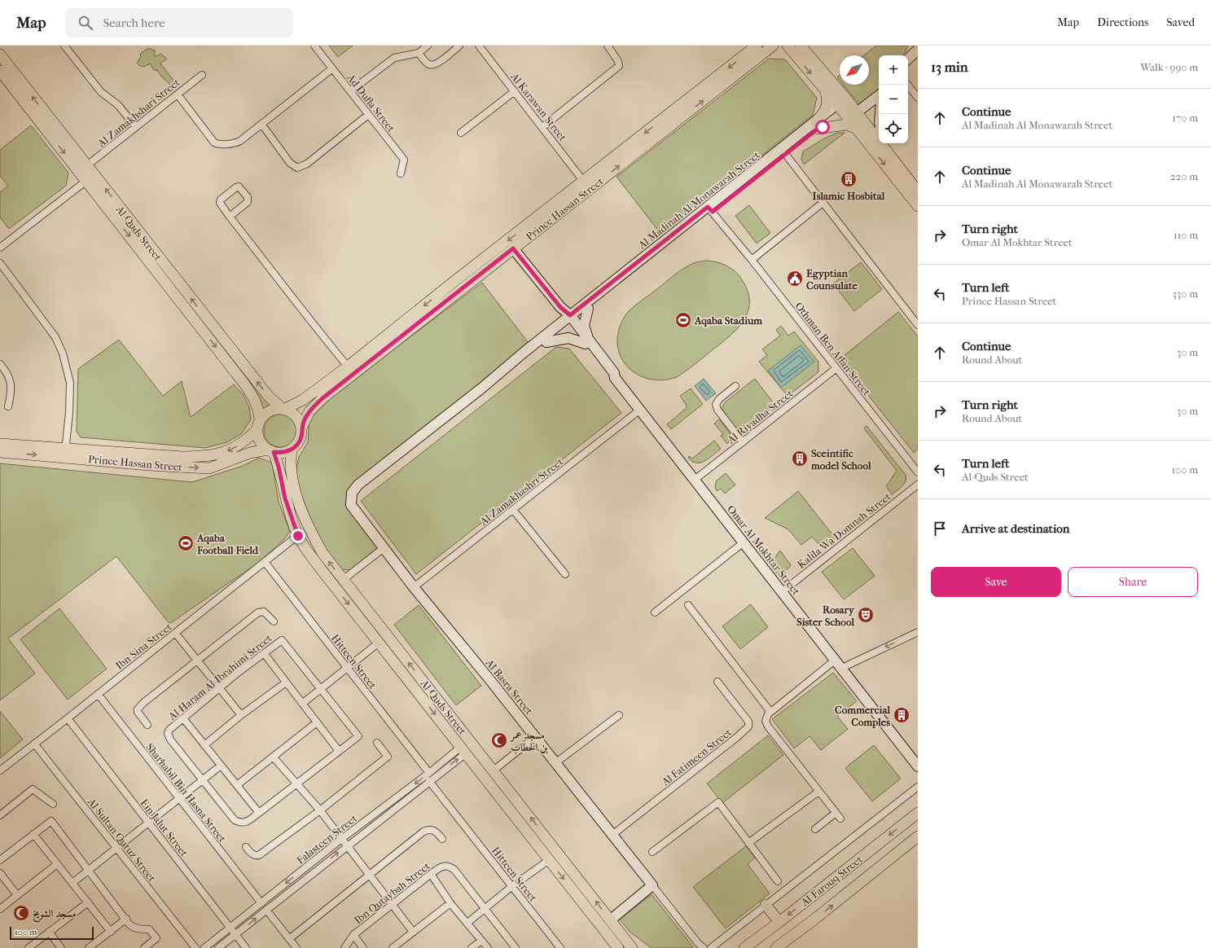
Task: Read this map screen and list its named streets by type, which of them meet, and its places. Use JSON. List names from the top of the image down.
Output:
{
  "streets": {
    "main road": [
      "Al Madinah Al Monawarah Street",
      "Prince Hassan Street",
      "Al-Quds Street",
      "Omar Al Mokhtar Street",
      "Al Basra Street",
      "Al-Farouq Street"
    ],
    "street": [
      "Ad Dufla Street",
      "Al Karawan Street",
      "Al Zamakhshari Street",
      "Othman Ben Affan Street",
      "Al Riyadha Street",
      "Al Zamakhashri Street",
      "Kalila Wa Domnah Street",
      "Ibn Sina Street",
      "Hitteen Street",
      "Al-Haram Al-Ibrahimi Street",
      "Al Fatimeen Street",
      "Sharhabil Bin Hasna Street",
      "Ein Jalut Street",
      "Falasteen Street",
      "Al-Sultan Qutuz Street",
      "Ibn Qutaybah Street"
    ]
  },
  "crossings": [
    ["Al Karawan Street", "Prince Hassan Street"],
    ["Al Zamakhshari Street", "Al-Quds Street"],
    ["Al Madinah Al Monawarah Street", "Othman Ben Affan Street"],
    ["Al Madinah Al Monawarah Street", "Omar Al Mokhtar Street"],
    ["Prince Hassan Street", "Al-Quds Street"],
    ["Prince Hassan Street", "Omar Al Mokhtar Street"],
    ["Al-Quds Street", "Ibn Sina Street"],
    ["Al-Quds Street", "Falasteen Street"],
    ["Othman Ben Affan Street", "Al Riyadha Street"],
    ["Al Riyadha Street", "Omar Al Mokhtar Street"],
    ["Al Zamakhashri Street", "Omar Al Mokhtar Street"],
    ["Al Zamakhashri Street", "Al Basra Street"],
    ["Kalila Wa Domnah Street", "Omar Al Mokhtar Street"],
    ["Ibn Sina Street", "Hitteen Street"],
    ["Ibn Sina Street", "Sharhabil Bin Hasna Street"],
    ["Ibn Sina Street", "Ein Jalut Street"],
    ["Ibn Sina Street", "Al-Sultan Qutuz Street"],
    ["Hitteen Street", "Falasteen Street"],
    ["Al Basra Street", "Al Fatimeen Street"],
    ["Sharhabil Bin Hasna Street", "Falasteen Street"],
    ["Ein Jalut Street", "Falasteen Street"]
  ],
  "places": {
    "building": ["Islamic Hosbital", "Sceintific model School", "Commercial Comples"],
    "public building": ["Egyptian Counsulate"],
    "sports": ["Aqaba Stadium", "Aqaba Football Field"],
    "theatre": ["Rosary Sister School"],
    "mosque": ["مسجد عمر بن الخطاب", "مسجد الشويخ"]
  },
  "scale_bar": "100 m",
  "north": "bottom left",
  "page": {
    "header": "Map",
    "search": "Search here",
    "nav": ["Map", "Directions", "Saved"],
    "heading": ["13 min", "Walk · 990 m"],
    "map_buttons": ["+", "−"],
    "list": [
      ["Continue", "Al Madinah Al Monawarah Street", "170 m"],
      ["Continue", "Al Madinah Al Monawarah Street", "220 m"],
      ["Turn right", "Omar Al Mokhtar Street", "110 m"],
      ["Turn left", "Prince Hassan Street", "330 m"],
      ["Continue", "Round About", "30 m"],
      ["Turn right", "Round About", "30 m"],
      ["Turn left", "Al-Quds Street", "100 m"],
      "Arrive at destination"
    ],
    "buttons": ["Save", "Share"],
    "scale": "100 m"
  }
}
